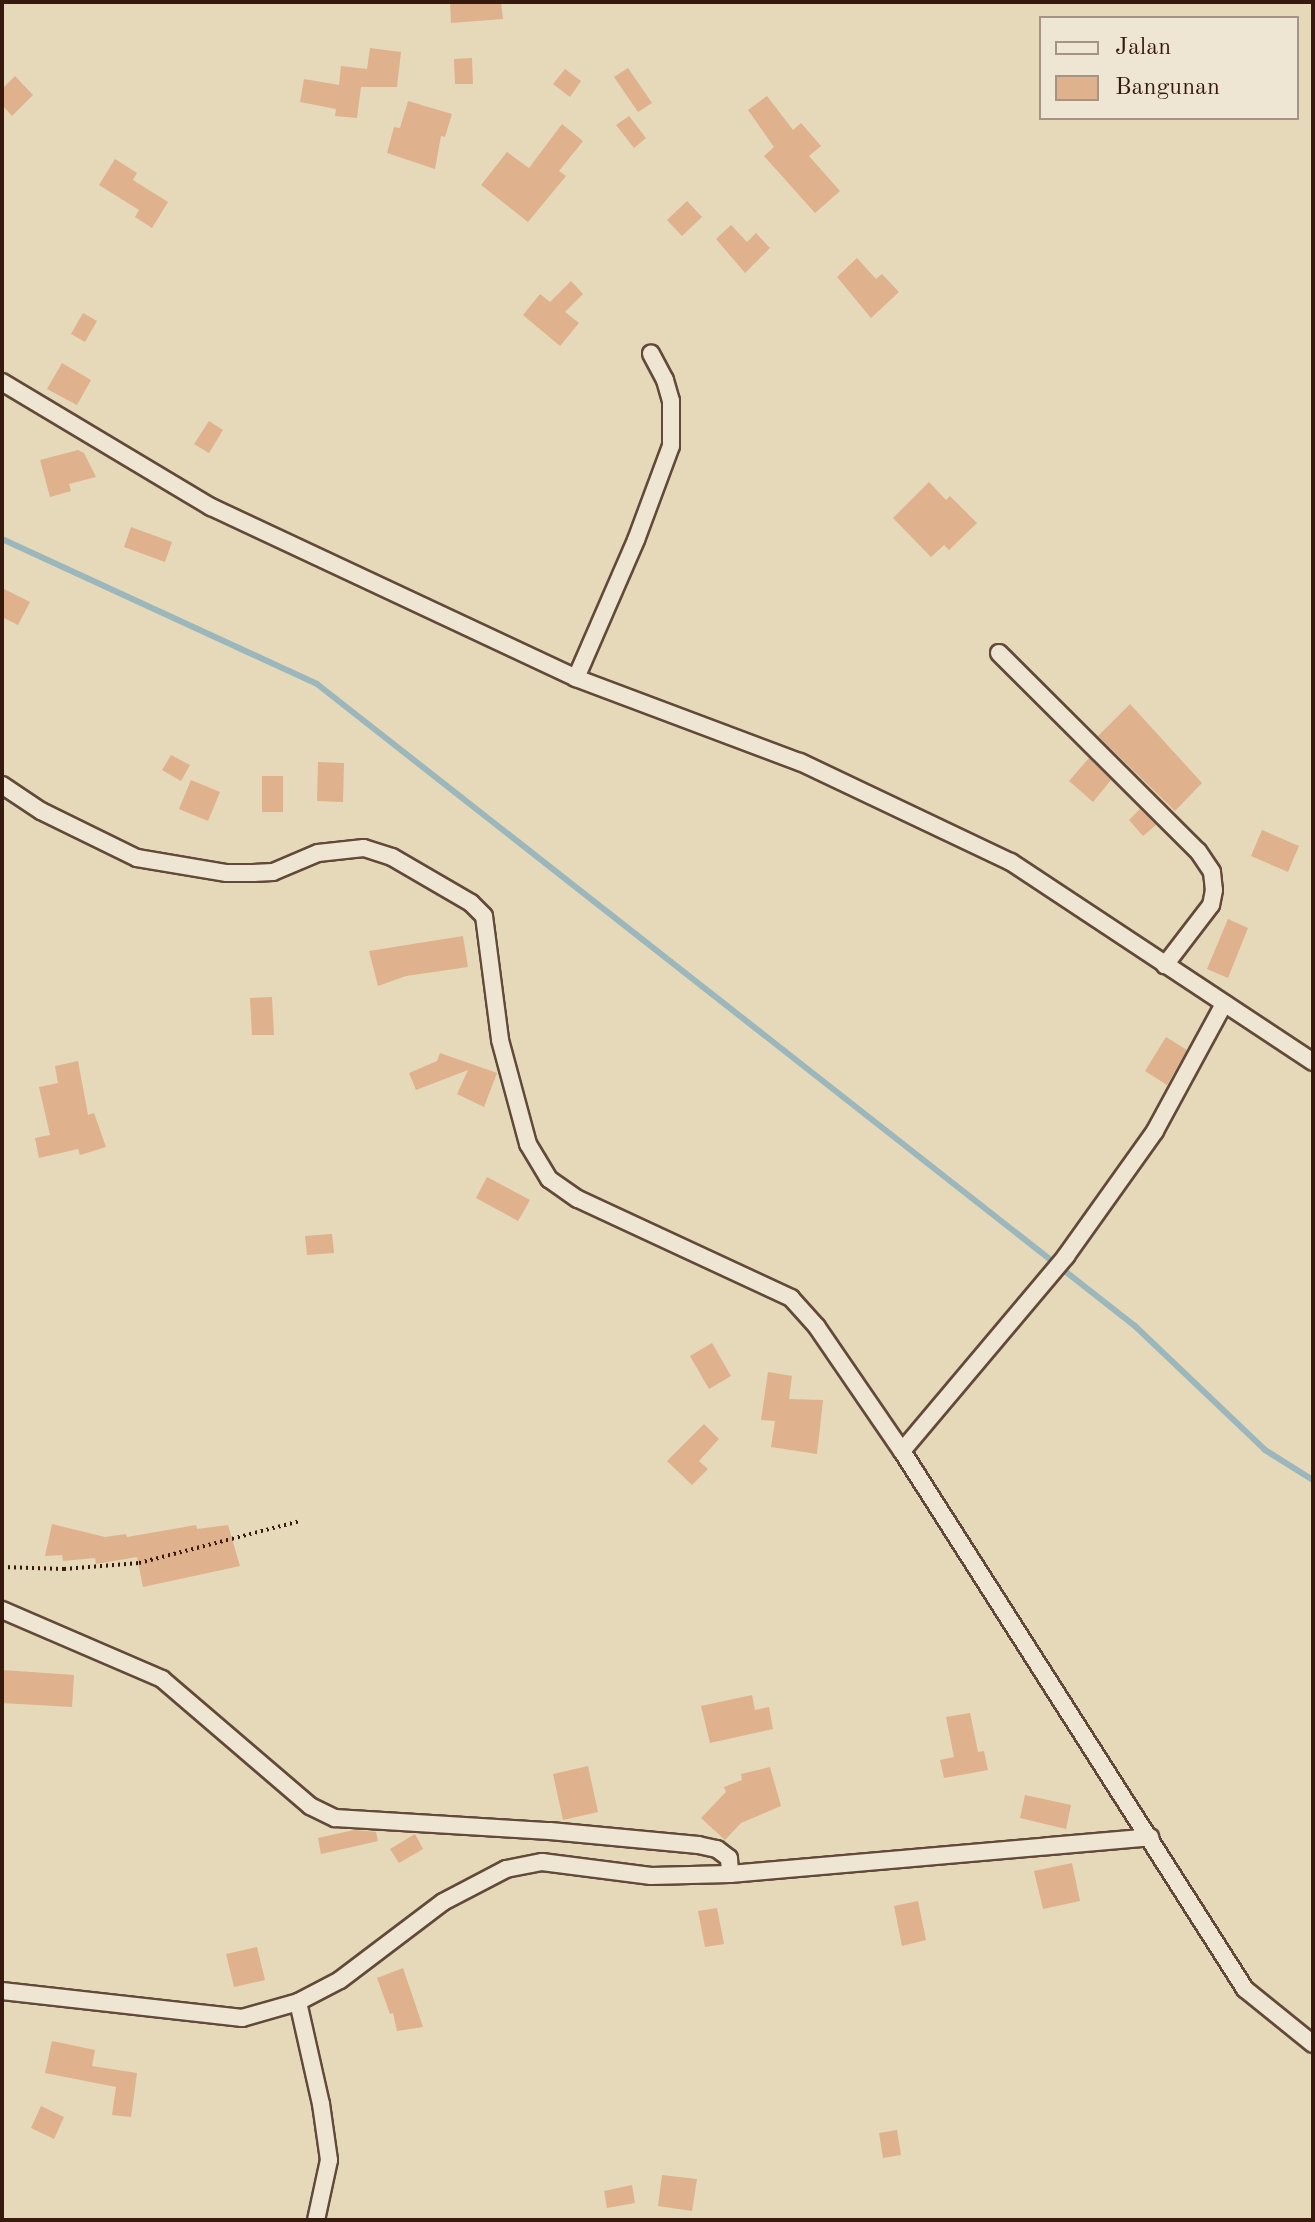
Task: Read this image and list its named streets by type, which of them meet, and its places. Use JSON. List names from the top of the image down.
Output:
{
  "legend": ["Jalan", "Bangunan"]
}
